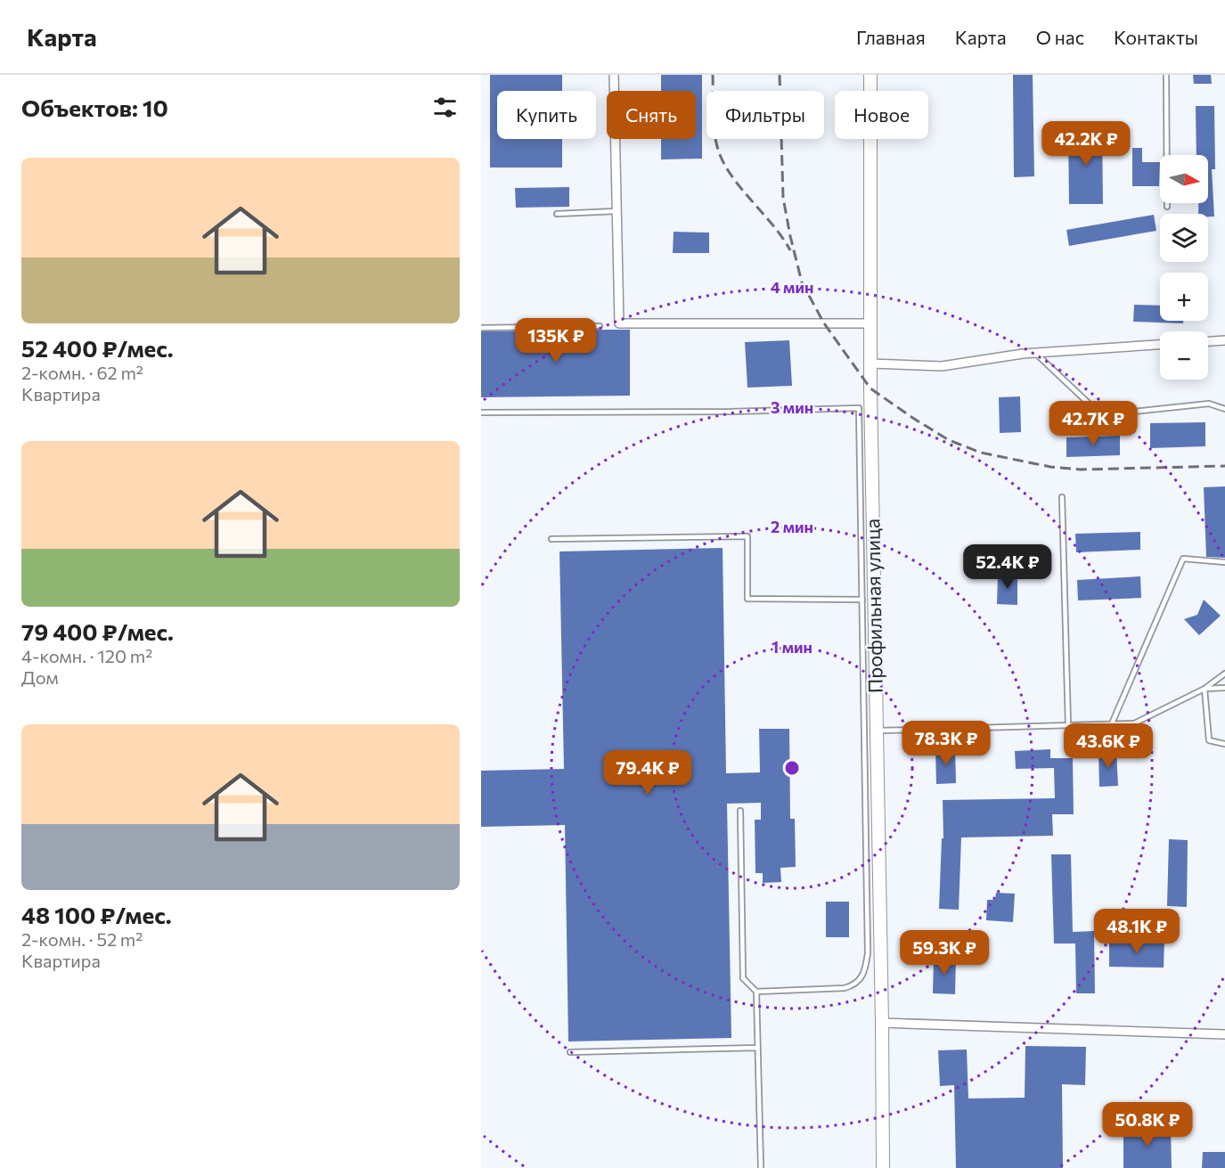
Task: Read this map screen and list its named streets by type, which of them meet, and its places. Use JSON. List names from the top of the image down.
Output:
{
  "streets": {
    "street": ["Профильная улица"]
  },
  "north": "right",
  "page": {
    "header": "Карта",
    "nav": [
      "Главная",
      "Карта",
      "О нас",
      "Контакты"
    ],
    "heading": "Объектов: 10",
    "chip": [
      "Купить",
      "Снять",
      "Фильтры",
      "Новое"
    ],
    "price": [
      "42.2K ₽",
      "135K ₽",
      "42.7K ₽",
      "52.4K ₽",
      "78.3K ₽",
      "43.6K ₽",
      "79.4K ₽",
      "48.1K ₽",
      "59.3K ₽",
      "50.8K ₽"
    ],
    "list": [
      {
        "name": "52 400 ₽/мес.",
        "note": "2-комн. · 62 m² · Квартира"
      },
      {
        "name": "79 400 ₽/мес.",
        "note": "4-комн. · 120 m² · Дом"
      },
      {
        "name": "48 100 ₽/мес.",
        "note": "2-комн. · 52 m² · Квартира"
      }
    ],
    "map_buttons": ["+", "−"]
  },
  "rings": [
    "4 мин",
    "3 мин",
    "2 мин",
    "1 мин"
  ]
}
